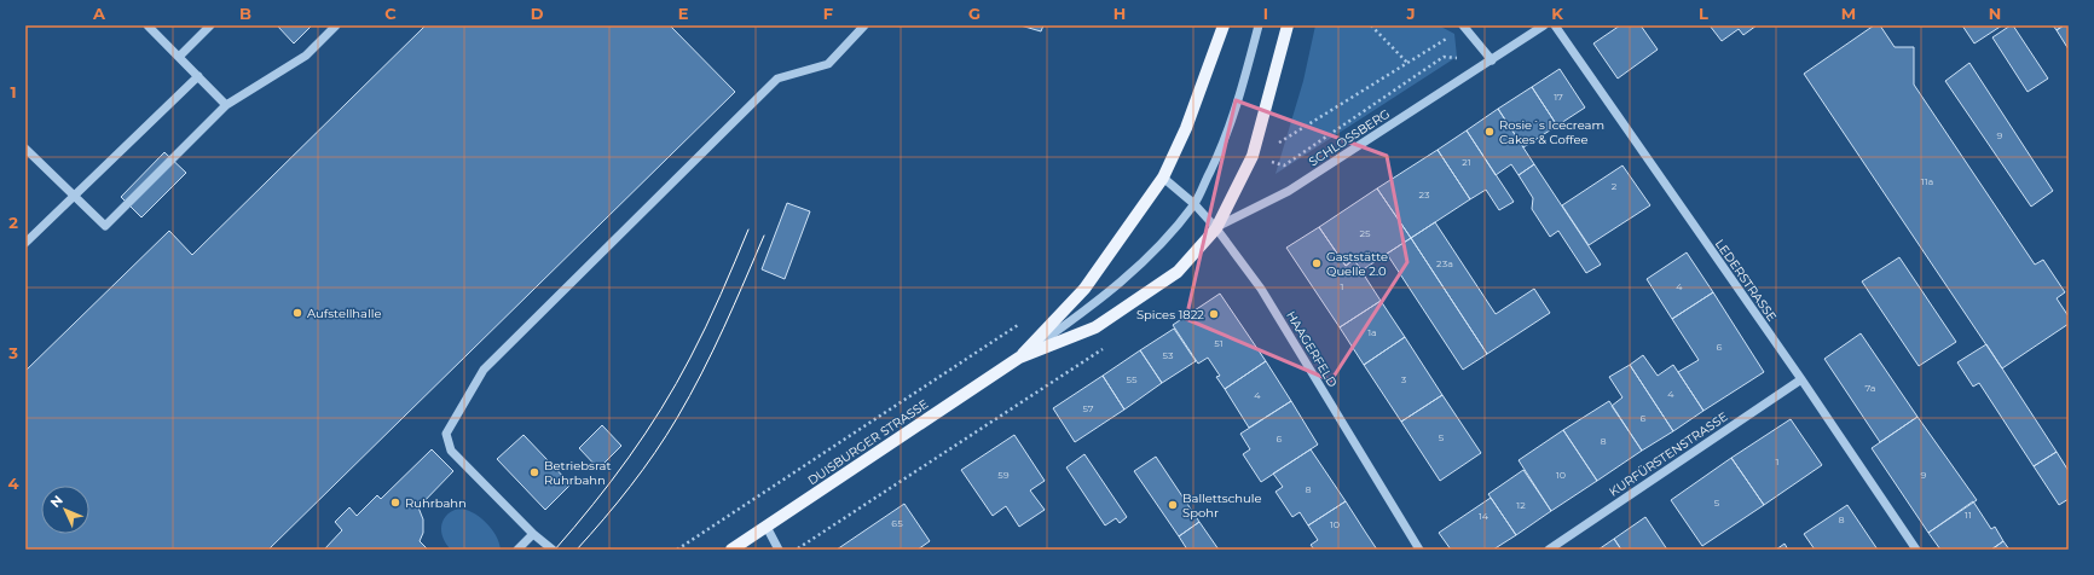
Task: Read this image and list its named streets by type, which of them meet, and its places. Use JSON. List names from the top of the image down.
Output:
{
  "streets": {
    "main road": ["DUISBURGER STRASSE"],
    "street": [
      "SCHLOSSBERG",
      "LEDERSTRASSE",
      "HAAGERFELD",
      "KURFÜRSTENSTRASSE"
    ]
  },
  "crossings": [
    ["SCHLOSSBERG", "HAAGERFELD"],
    ["SCHLOSSBERG", "DUISBURGER STRASSE"],
    ["LEDERSTRASSE", "KURFÜRSTENSTRASSE"],
    ["HAAGERFELD", "DUISBURGER STRASSE"]
  ],
  "places": [
    "Rosie´s Icecream Cakes & Coffee",
    "Gaststätte Quelle 2.0",
    "Aufstellhalle",
    "Spices 1822",
    "Betriebsrat Ruhrbahn",
    "Ruhrbahn",
    "Ballettschule Spohr"
  ],
  "house_numbers": [
    "17",
    "9",
    "21",
    "11a",
    "2",
    "23",
    "25",
    "23a",
    "1",
    "4",
    "1a",
    "51",
    "6",
    "53",
    "55",
    "3",
    "7a",
    "4",
    "4",
    "57",
    "6",
    "5",
    "6",
    "8",
    "1",
    "59",
    "10",
    "9",
    "8",
    "5",
    "12",
    "11",
    "14",
    "8",
    "65",
    "10"
  ],
  "north": "top left",
  "grid": {
    "columns": [
      "A",
      "B",
      "C",
      "D",
      "E",
      "F",
      "G",
      "H",
      "I",
      "J",
      "K",
      "L",
      "M",
      "N"
    ],
    "rows": [
      "1",
      "2",
      "3",
      "4"
    ]
  }
}
